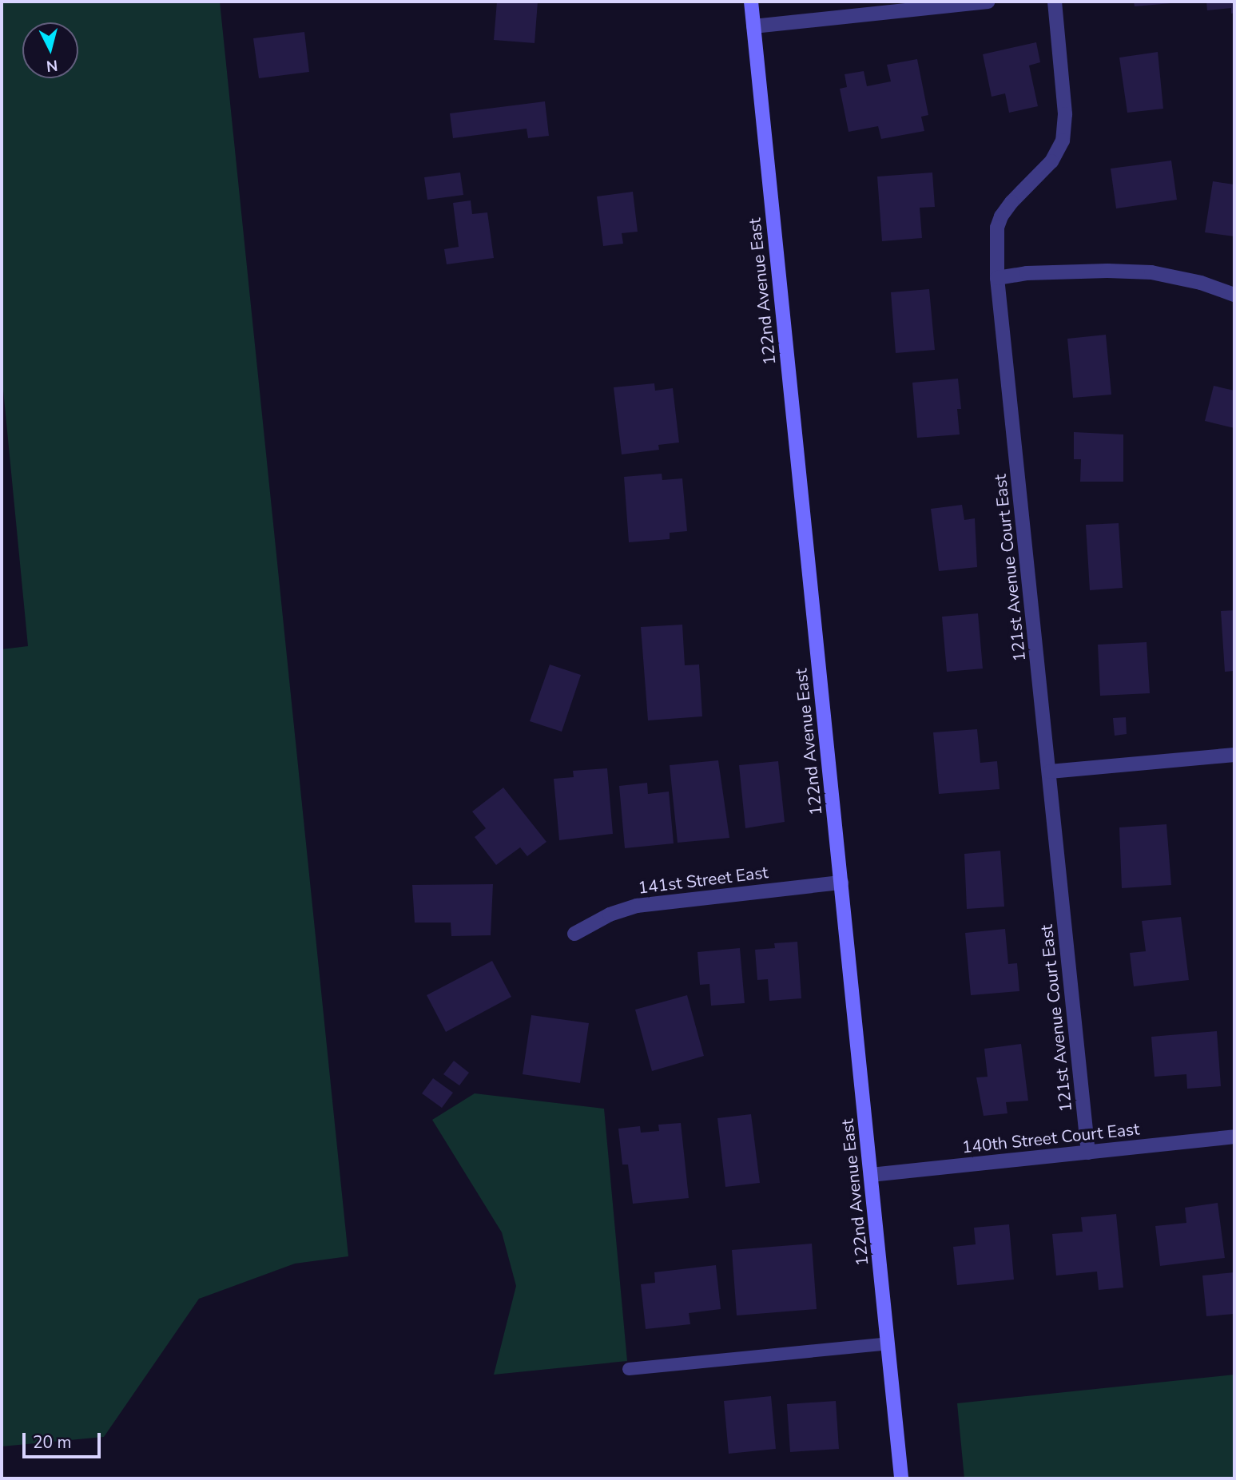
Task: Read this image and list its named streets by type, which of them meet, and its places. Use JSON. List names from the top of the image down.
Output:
{
  "streets": {
    "main road": ["122nd Avenue East"],
    "street": ["121st Avenue Court East", "141st Street East", "140th Street Court East"]
  },
  "crossings": [
    ["122nd Avenue East", "141st Street East"],
    ["122nd Avenue East", "140th Street Court East"],
    ["121st Avenue Court East", "140th Street Court East"]
  ],
  "scale_bar": "20 m",
  "north": "bottom"
}
